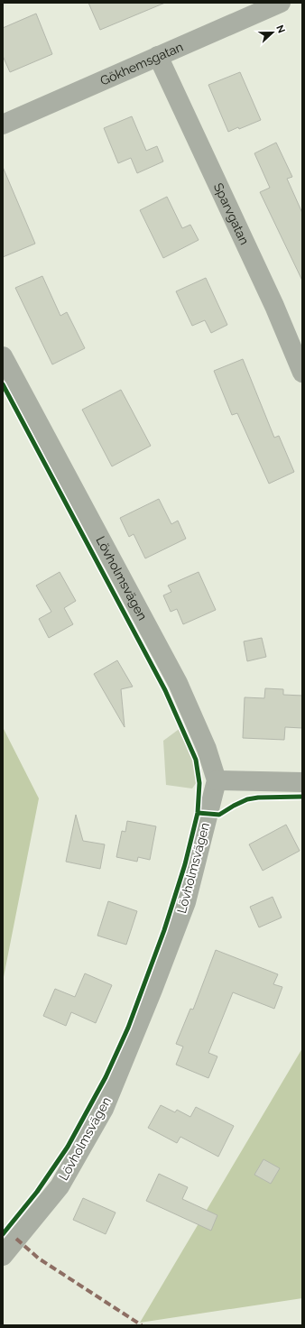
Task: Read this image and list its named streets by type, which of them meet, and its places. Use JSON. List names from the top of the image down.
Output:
{
  "streets": {
    "street": ["Gökhemsgatan", "Sparvgatan", "Lövholmsvägen"]
  },
  "crossings": [
    ["Gökhemsgatan", "Sparvgatan"]
  ],
  "north": "right"
}
